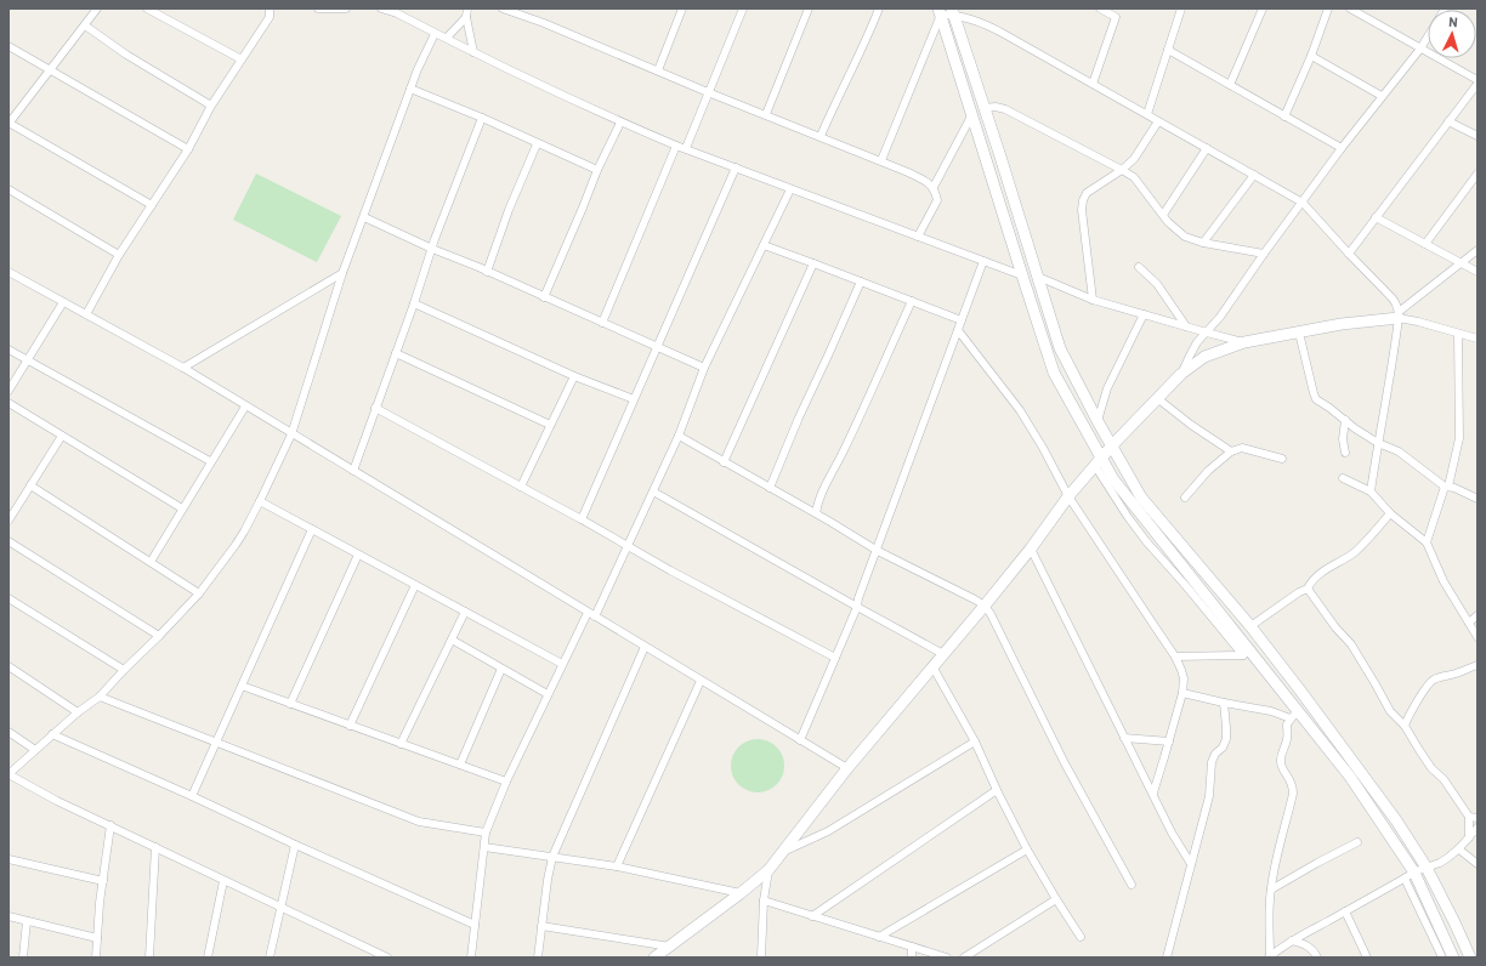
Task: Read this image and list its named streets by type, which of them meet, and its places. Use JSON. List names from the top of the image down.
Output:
{
  "north": "top"
}
